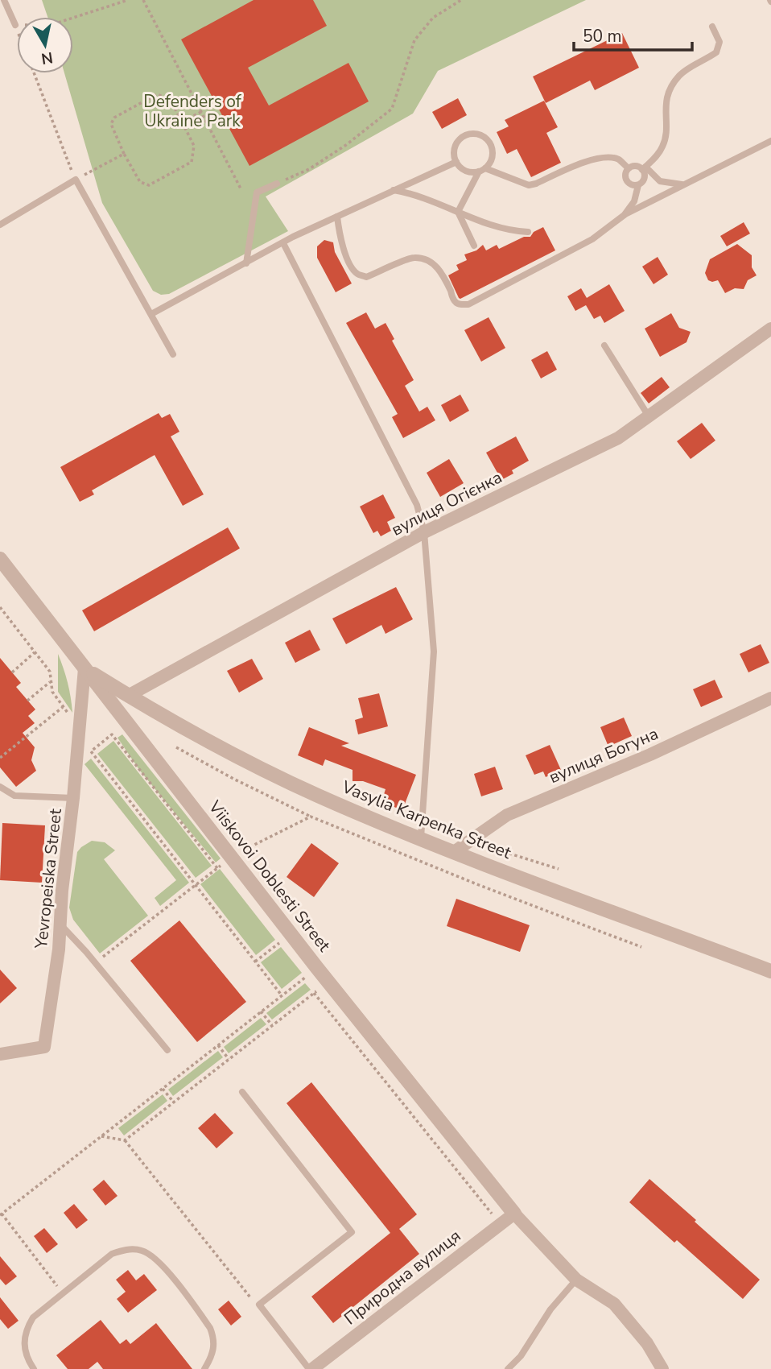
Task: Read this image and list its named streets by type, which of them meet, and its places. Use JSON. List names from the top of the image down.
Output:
{
  "streets": {
    "street": [
      "вулиця Огієнка",
      "вулиця Богуна",
      "Vasylia Karpenka Street",
      "Viiskovoi Doblesti Street",
      "Yevropeiska Street",
      "Природна вулиця"
    ]
  },
  "crossings": [
    ["вулиця Огієнка", "Vasylia Karpenka Street"],
    ["вулиця Богуна", "Vasylia Karpenka Street"],
    ["Vasylia Karpenka Street", "Viiskovoi Doblesti Street"],
    ["Vasylia Karpenka Street", "Yevropeiska Street"],
    ["Viiskovoi Doblesti Street", "Yevropeiska Street"],
    ["Viiskovoi Doblesti Street", "Природна вулиця"]
  ],
  "parks": ["Defenders of Ukraine Park"],
  "scale_bar": "50 m",
  "north": "bottom"
}
